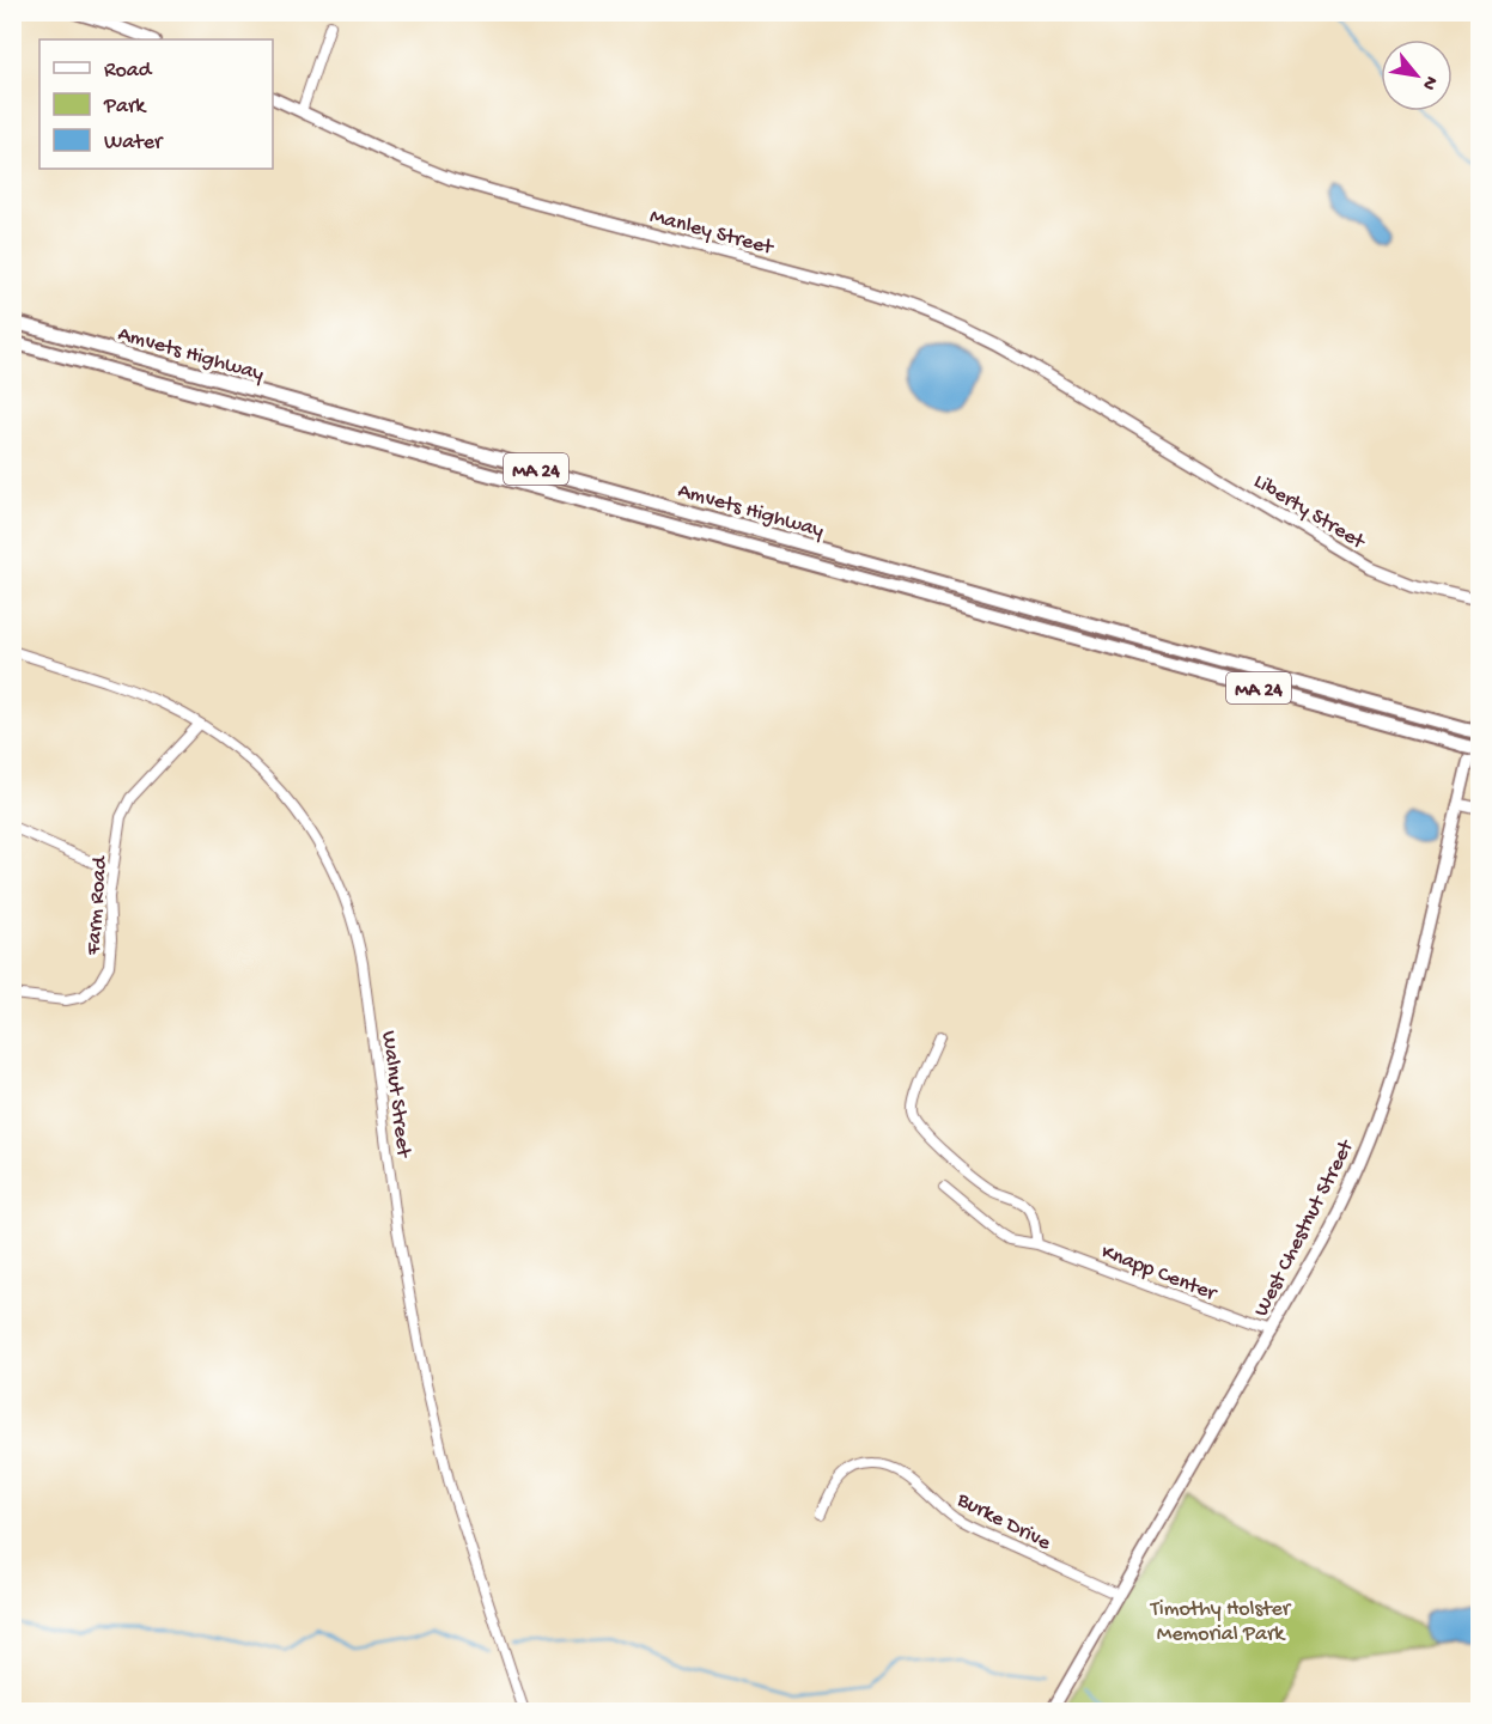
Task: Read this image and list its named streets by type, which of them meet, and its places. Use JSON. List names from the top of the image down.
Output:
{
  "streets": {
    "highway": ["Amvets Highway", "MA 24"],
    "main road": ["Manley Street", "Liberty Street", "West Chestnut Street"],
    "street": [
      "Farm Road",
      "Walnut Street",
      "Knapp Center",
      "Burke Drive"
    ]
  },
  "crossings": [
    ["Manley Street", "Liberty Street"],
    ["Farm Road", "Walnut Street"],
    ["West Chestnut Street", "Knapp Center"],
    ["West Chestnut Street", "Burke Drive"]
  ],
  "parks": ["Timothy Holster Memorial Park"],
  "legend": ["Road", "Park", "Water"],
  "north": "bottom right"
}
